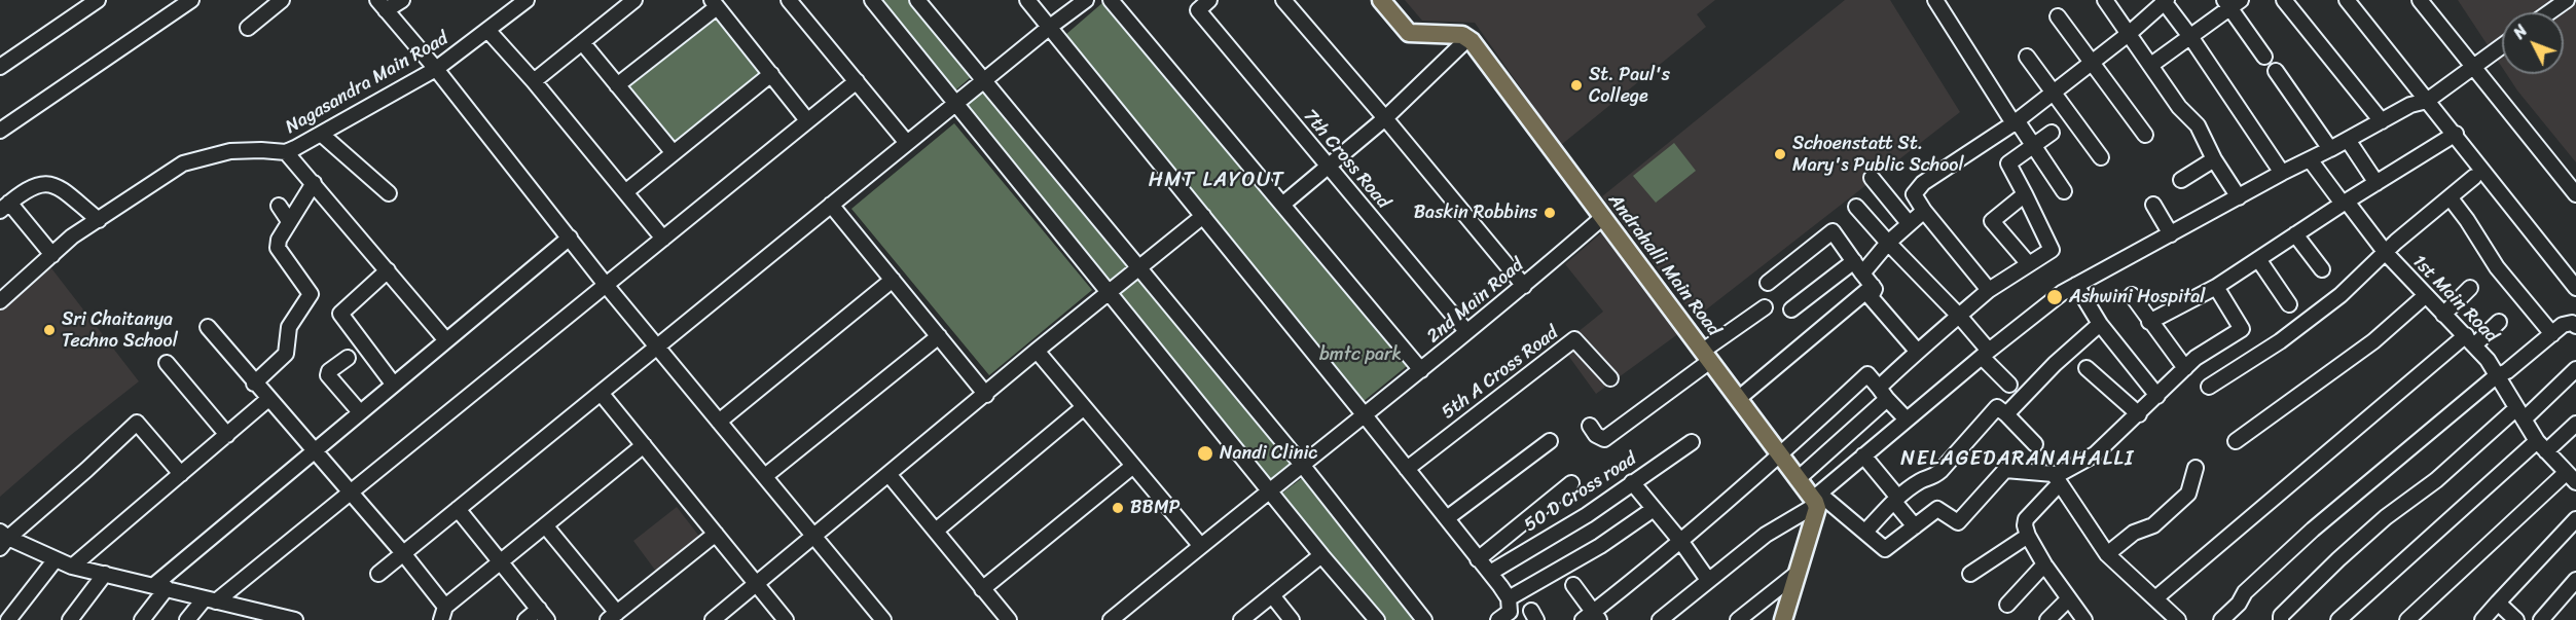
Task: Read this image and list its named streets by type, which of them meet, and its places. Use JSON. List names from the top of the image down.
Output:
{
  "streets": {
    "main road": ["Andrahalli Main Road"],
    "street": [
      "Nagasandra Main Road",
      "7th Cross Road",
      "1st Main Road",
      "2nd Main Road",
      "5th A Cross Road",
      "50 D Cross road"
    ]
  },
  "crossings": [
    ["7th Cross Road", "2nd Main Road"],
    ["Andrahalli Main Road", "2nd Main Road"]
  ],
  "districts": ["HMT LAYOUT", "NELAGEDARANAHALLI"],
  "parks": ["bmtc park"],
  "places": [
    "St. Paul's College",
    "Schoenstatt St. Mary's Public School",
    "Baskin Robbins",
    "Ashwini Hospital",
    "Sri Chaitanya Techno School",
    "Nandi Clinic",
    "BBMP"
  ],
  "north": "top left"
}
